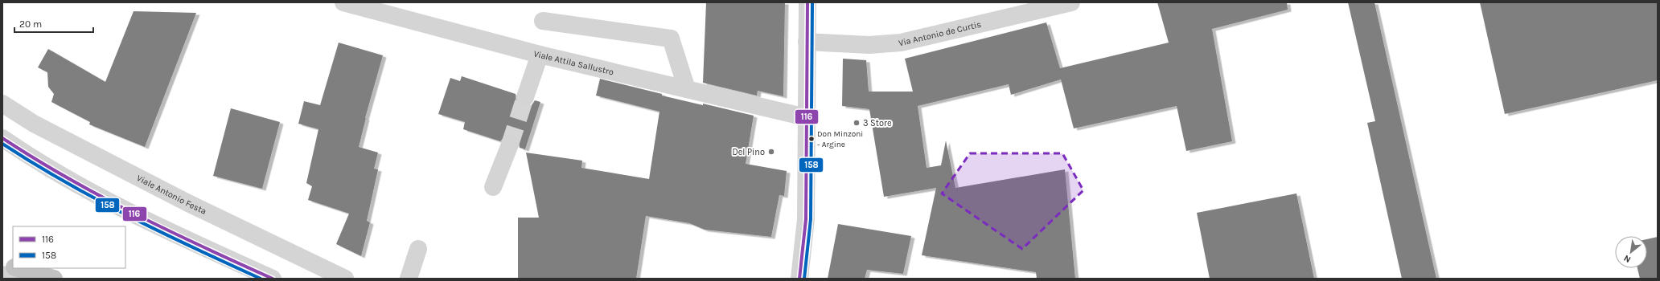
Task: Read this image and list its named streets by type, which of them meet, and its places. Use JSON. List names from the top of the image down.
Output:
{
  "streets": {
    "street": ["Via Antonio de Curtis", "Viale Attila Sallustro", "Viale Antonio Festa"]
  },
  "places": ["3 Store", "Don Minzoni - Argine", "Del Pino"],
  "lines": ["transit line 116", "transit line 158"],
  "legend": ["116", "158"],
  "scale_bar": "20 m",
  "north": "bottom left"
}
